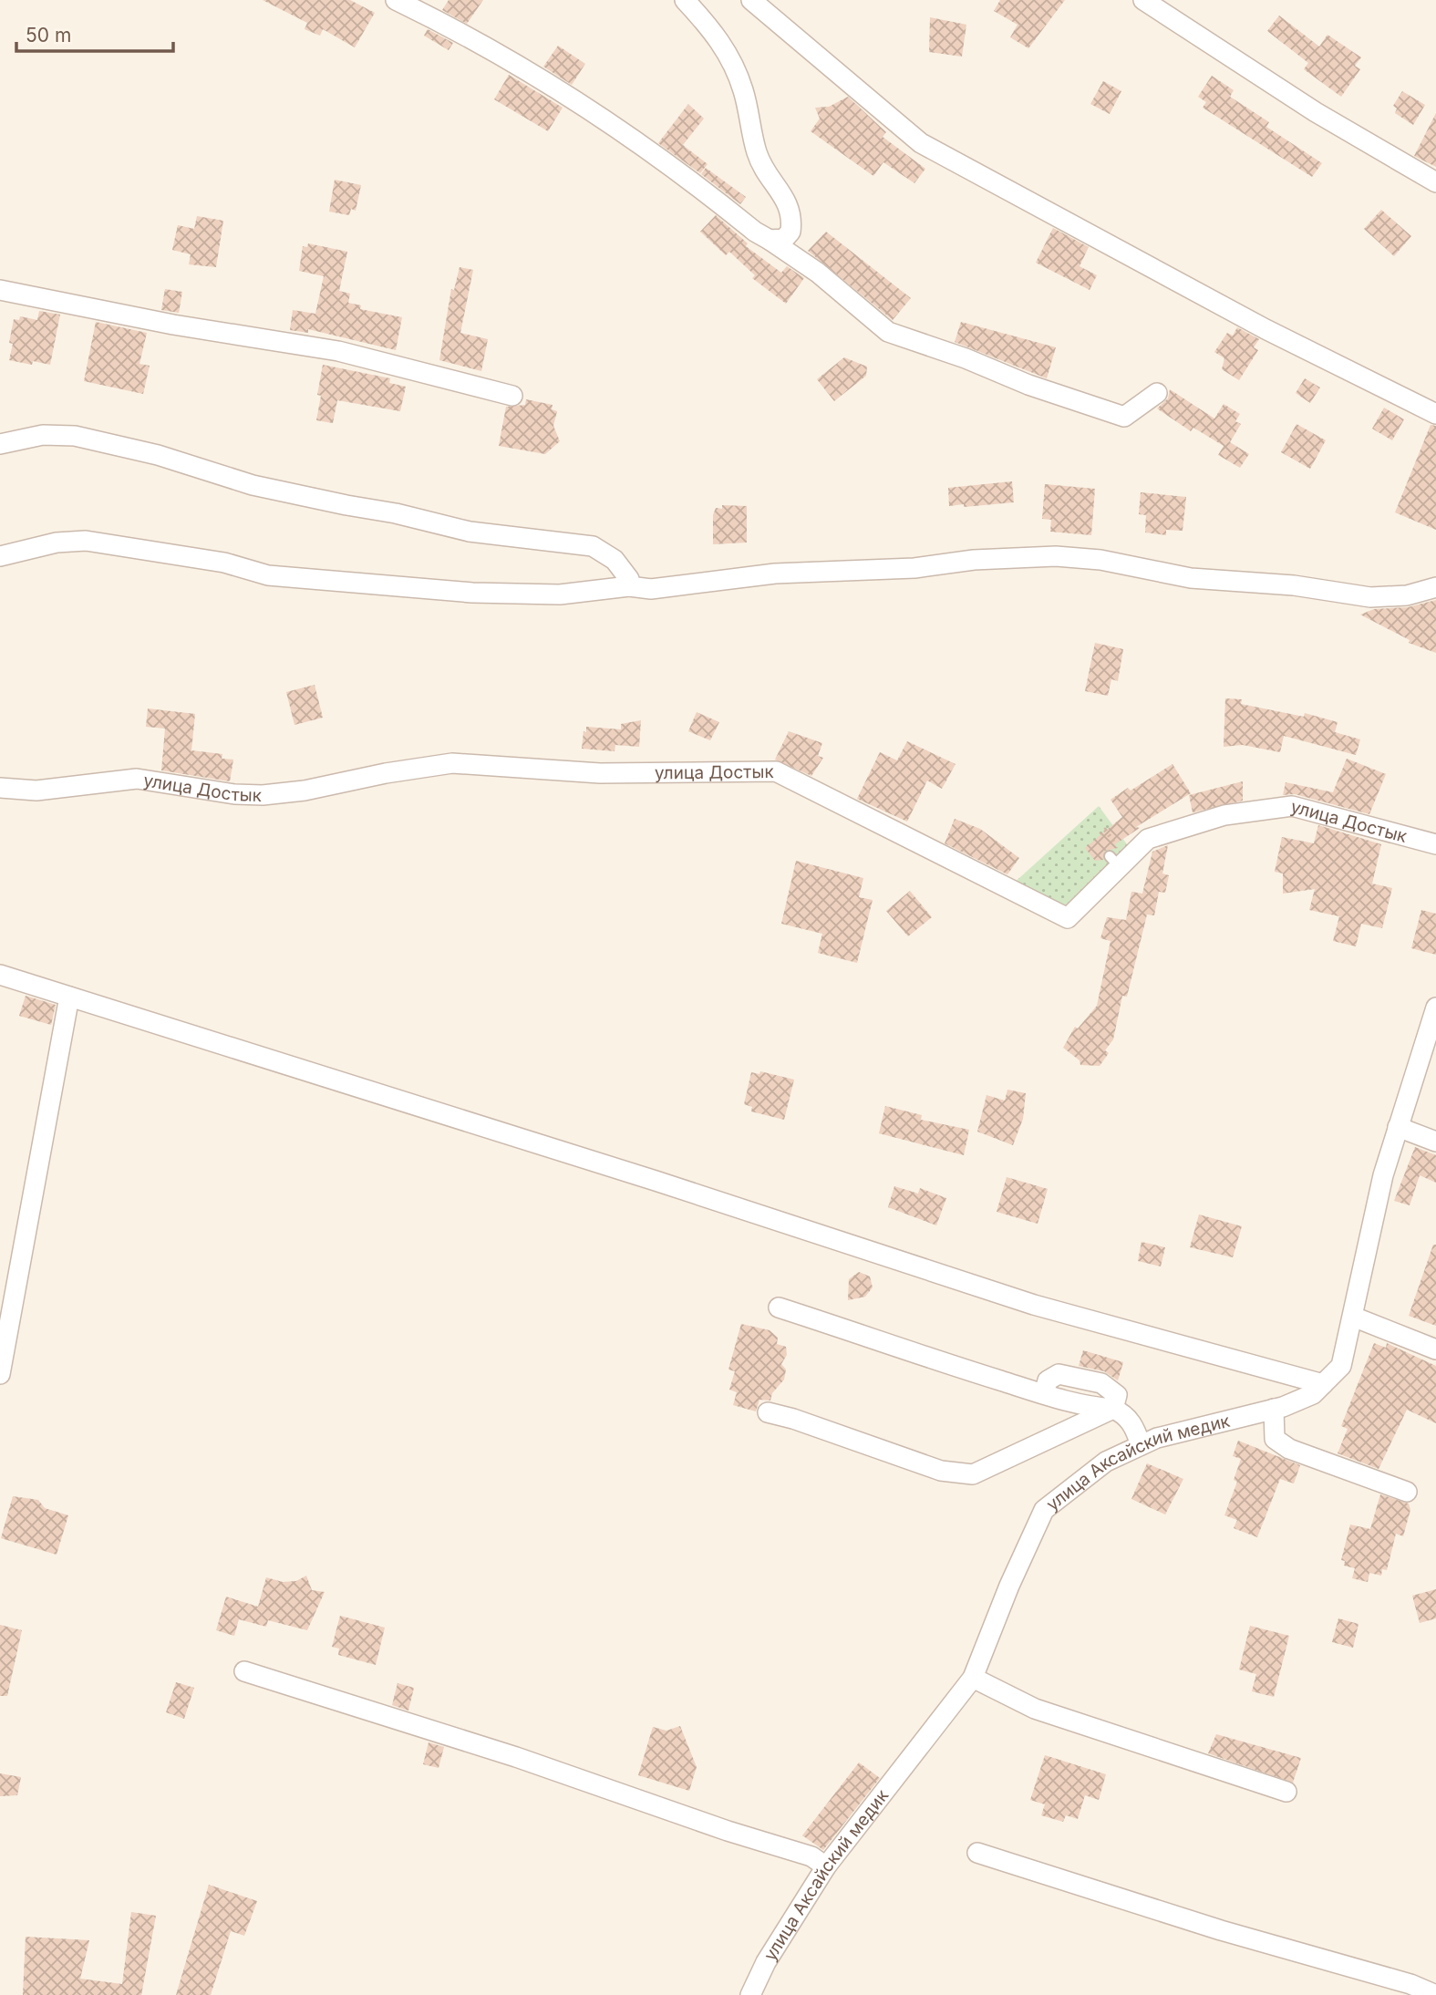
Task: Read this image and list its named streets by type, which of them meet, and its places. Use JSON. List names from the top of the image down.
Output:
{
  "streets": {
    "street": ["улица Достык", "улица Аксайский медик"]
  },
  "scale_bar": "50 m"
}
